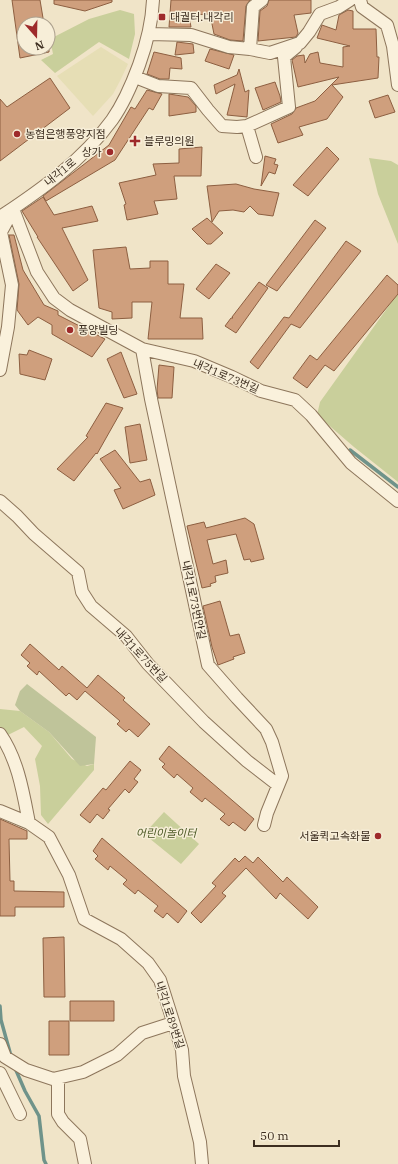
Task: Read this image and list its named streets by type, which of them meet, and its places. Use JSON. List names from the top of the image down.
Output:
{
  "streets": {
    "street": [
      "내각1로",
      "내각1로73번길",
      "내각1로73번안길",
      "내각1로75번길",
      "내각1로89번길"
    ]
  },
  "crossings": [
    ["내각1로", "내각1로73번길"],
    ["내각1로73번길", "내각1로73번안길"],
    ["내각1로73번안길", "내각1로75번길"]
  ],
  "parks": ["어린이놀이터"],
  "places": {
    "transit": ["대궐터.내각리"],
    "other": [
      "농협은행풍양지점",
      "상가",
      "풍양빌딩",
      "서울퀵고속화물"
    ],
    "health": ["블루밍의원"]
  },
  "scale_bar": "50 m",
  "north": "bottom"
}
